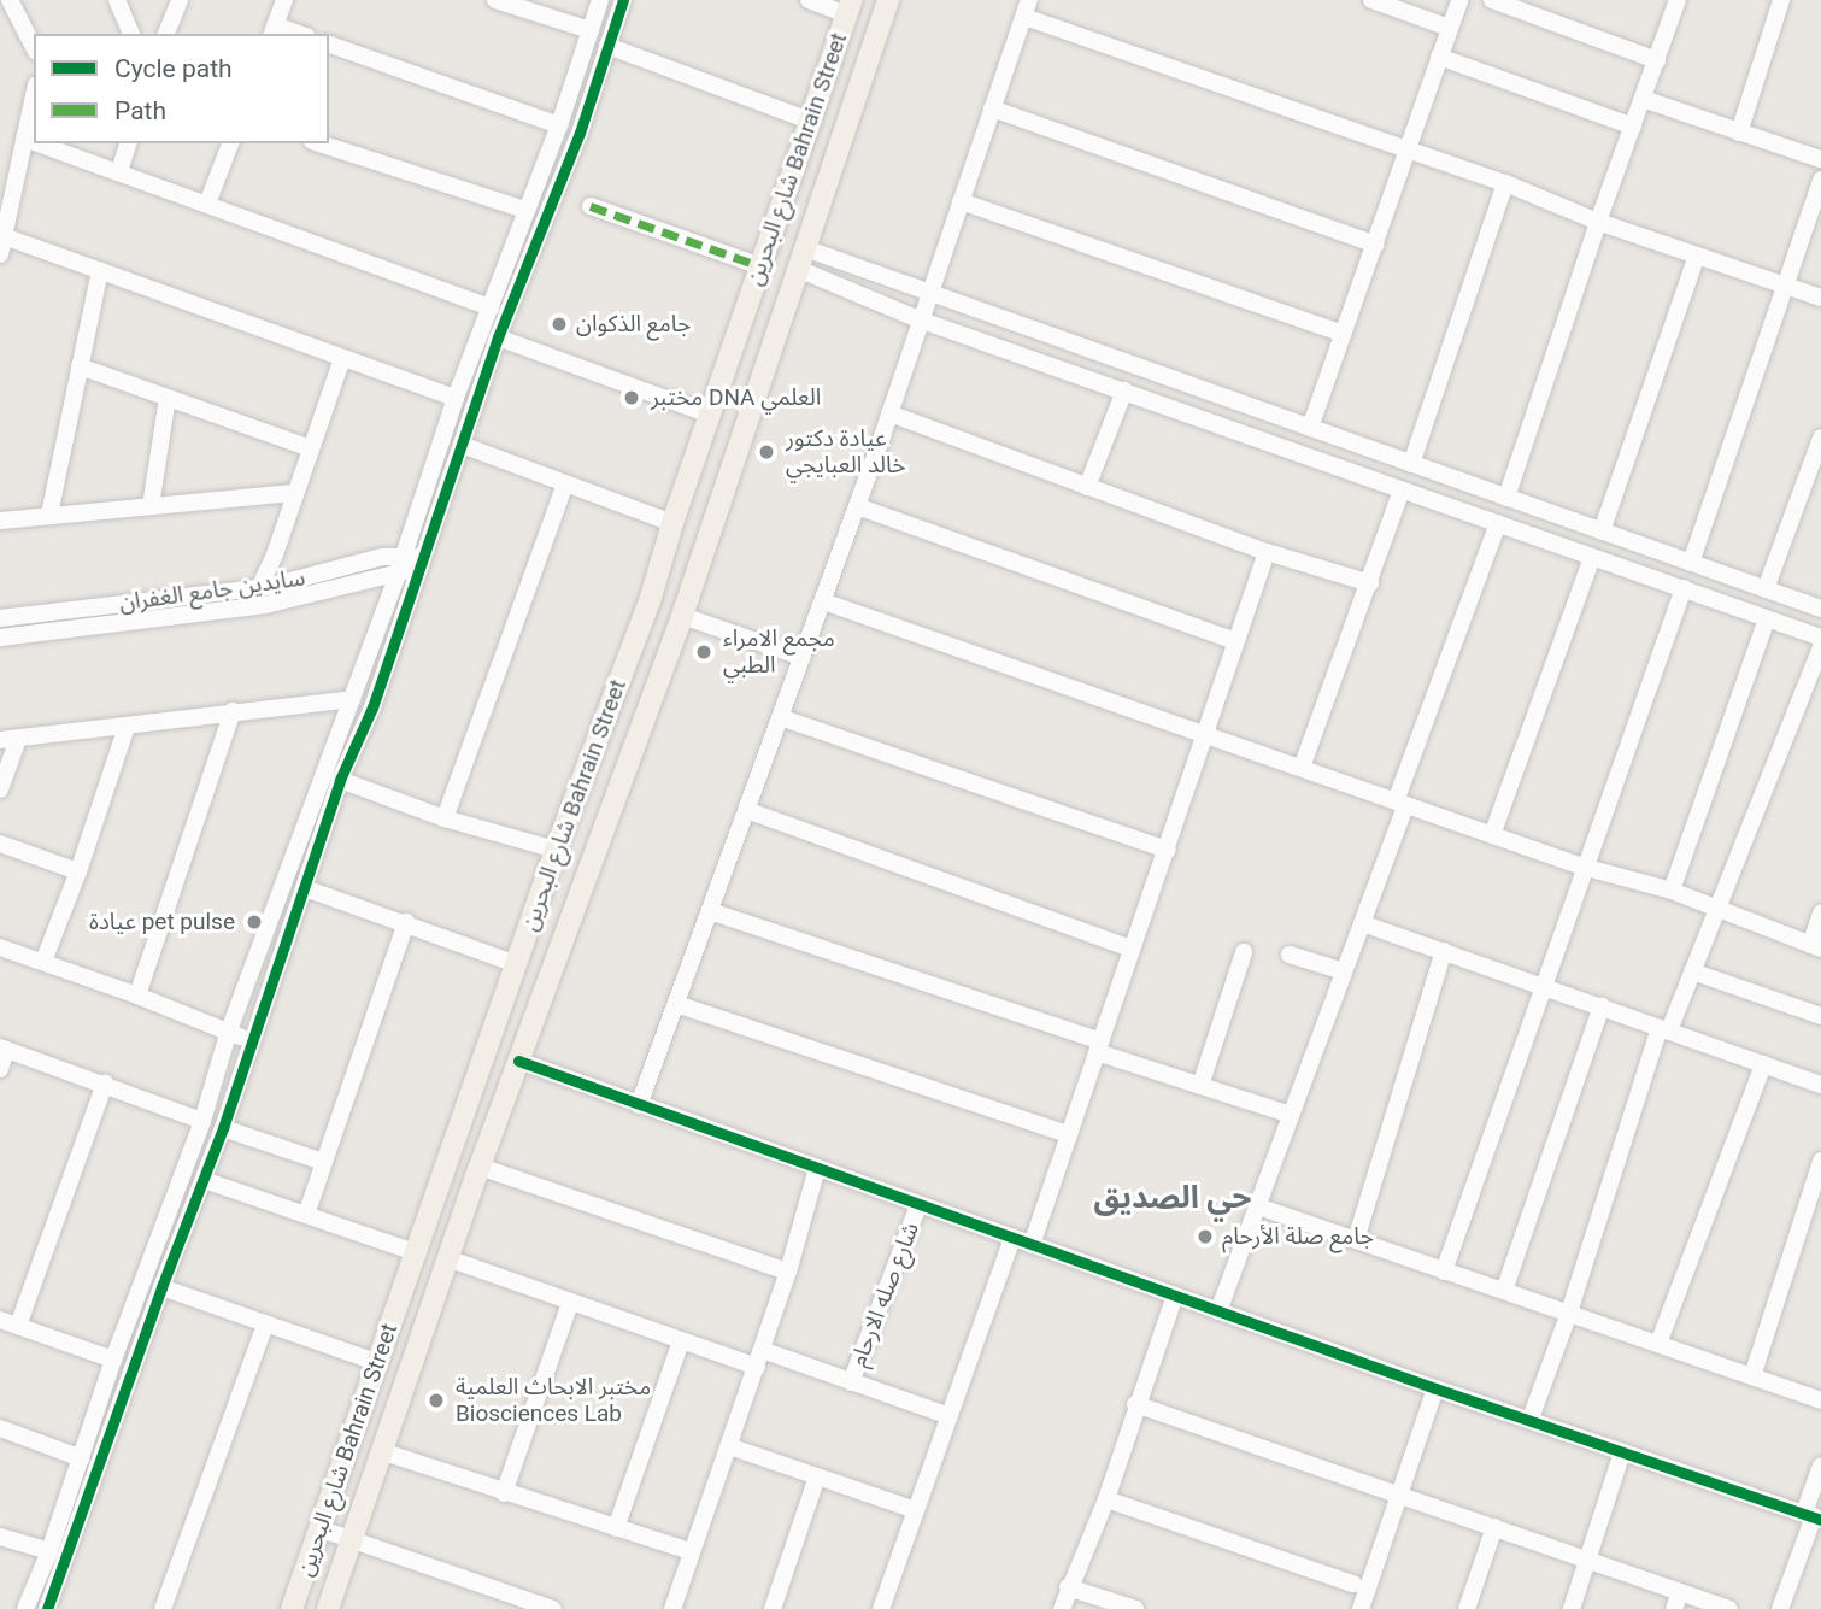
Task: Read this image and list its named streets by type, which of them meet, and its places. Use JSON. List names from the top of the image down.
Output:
{
  "streets": {
    "main road": ["شارع البحرين Bahrain Street"],
    "street": ["سايدين جامع الغفران", "شارع صله الارحام"]
  },
  "districts": ["حي الصديق"],
  "places": [
    "جامع الذكوان",
    "مختبر DNA العلمي",
    "عيادة دكتور خالد العبايجي",
    "مجمع الامراء الطبي",
    "عيادة pet pulse",
    "جامع صلة الأرحام",
    "مختبر الابحاث العلمية Biosciences Lab"
  ],
  "legend": ["Cycle path", "Path"]
}
